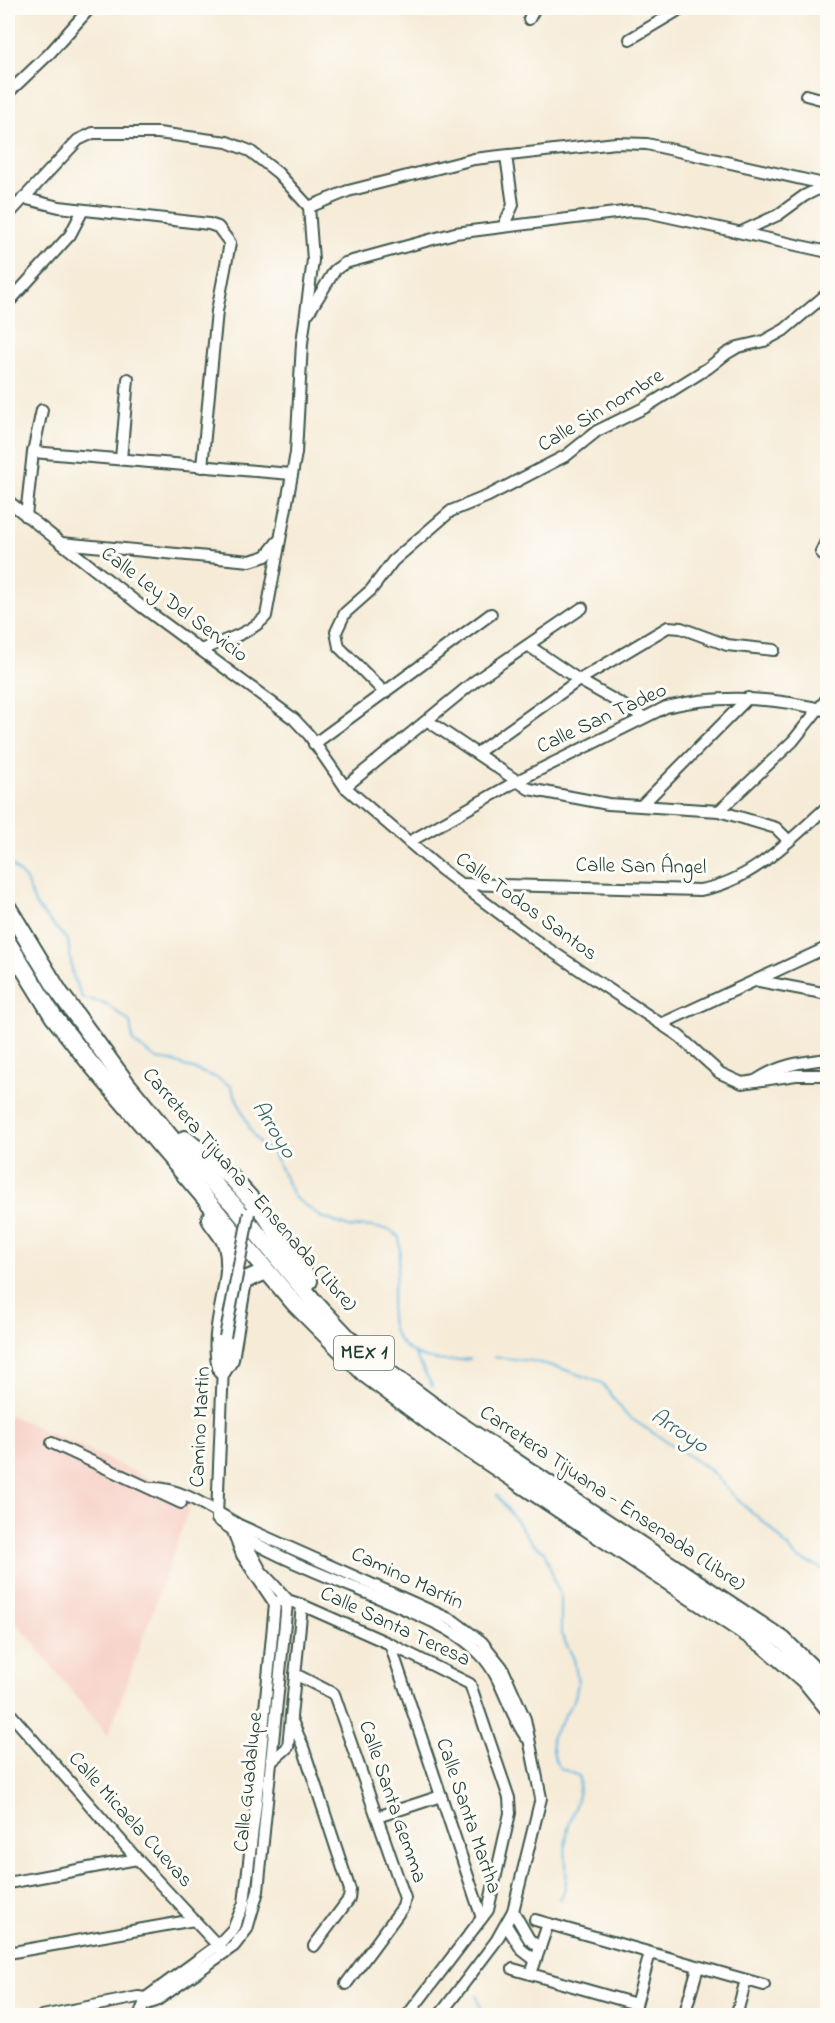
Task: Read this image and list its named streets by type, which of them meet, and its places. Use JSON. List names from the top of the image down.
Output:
{
  "streets": {
    "highway": ["Carretera Tijuana - Ensenada (Libre)", "MEX 1"],
    "street": [
      "Calle Sin nombre",
      "Calle Ley Del Servicio",
      "Calle San Tadeo",
      "Calle San Ángel",
      "Calle Todos Santos",
      "Camino Martin",
      "Camino Martín",
      "Calle Santa Teresa",
      "Calle Guadalupe",
      "Calle Santa Gemma",
      "Calle Santa Martha",
      "Calle Micaela Cuevas"
    ]
  },
  "crossings": [
    ["Calle Ley Del Servicio", "Calle Todos Santos"],
    ["Calle San Tadeo", "Calle Todos Santos"],
    ["Calle San Ángel", "Calle Todos Santos"],
    ["Camino Martin", "Camino Martín"],
    ["Calle Santa Teresa", "Calle Guadalupe"],
    ["Calle Santa Teresa", "Calle Santa Martha"],
    ["Calle Guadalupe", "Calle Micaela Cuevas"]
  ],
  "water": ["Arroyo"]
}
